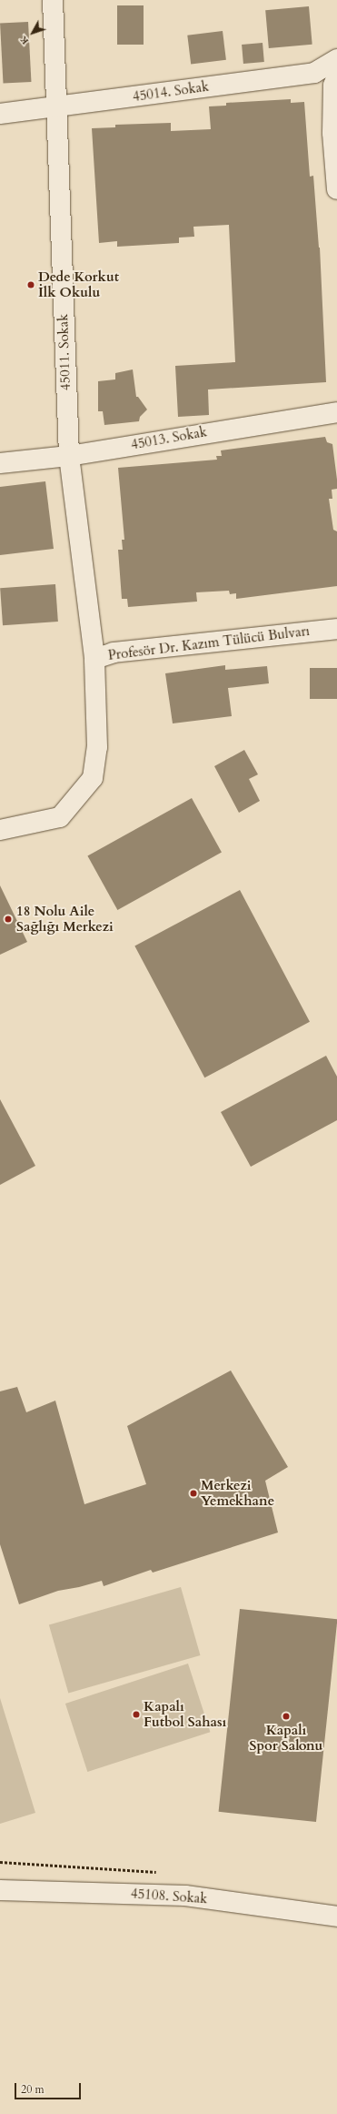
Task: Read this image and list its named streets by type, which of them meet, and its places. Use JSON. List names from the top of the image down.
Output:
{
  "streets": {
    "street": [
      "45014. Sokak",
      "45011. Sokak",
      "45013. Sokak",
      "Profesör Dr. Kazım Tülücü Bulvarı",
      "45108. Sokak"
    ]
  },
  "crossings": [
    ["45014. Sokak", "45011. Sokak"],
    ["45011. Sokak", "45013. Sokak"],
    ["45011. Sokak", "Profesör Dr. Kazım Tülücü Bulvarı"]
  ],
  "places": [
    "Dede Korkut İlk Okulu",
    "18 Nolu Aile Sağlığı Merkezi",
    "Merkezi Yemekhane",
    "Kapalı Futbol Sahası",
    "Kapalı Spor Salonu"
  ],
  "scale_bar": "20 m",
  "north": "bottom left"
}
